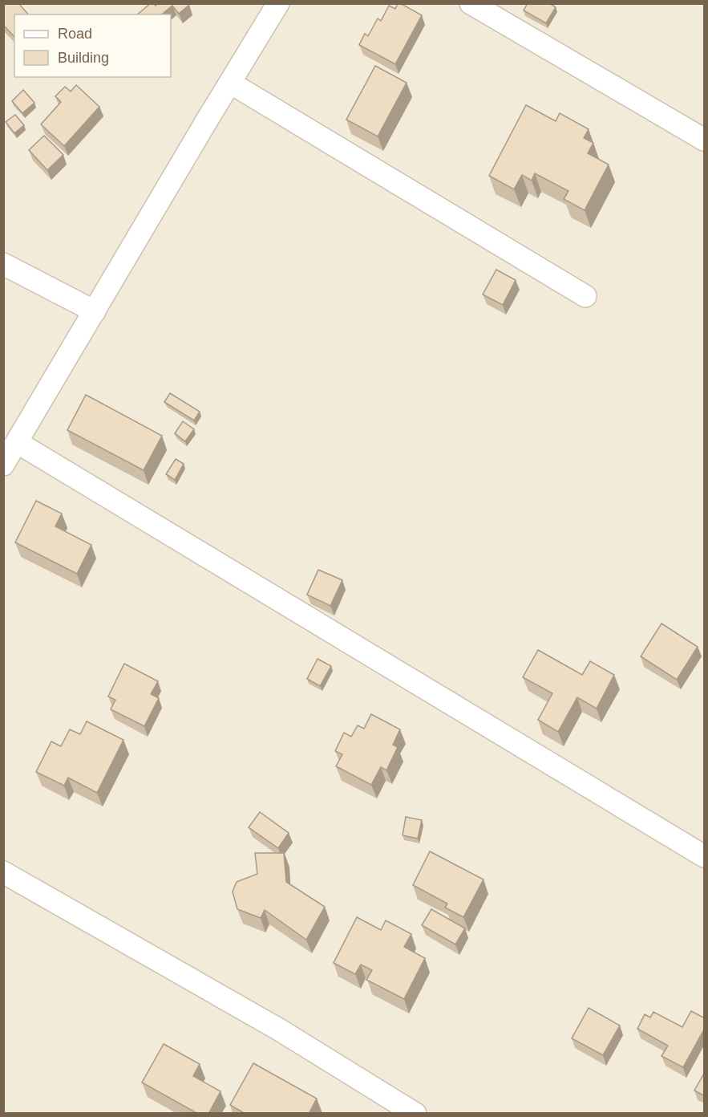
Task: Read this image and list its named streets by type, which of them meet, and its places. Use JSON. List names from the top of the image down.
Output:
{
  "legend": ["Road", "Building"]
}
